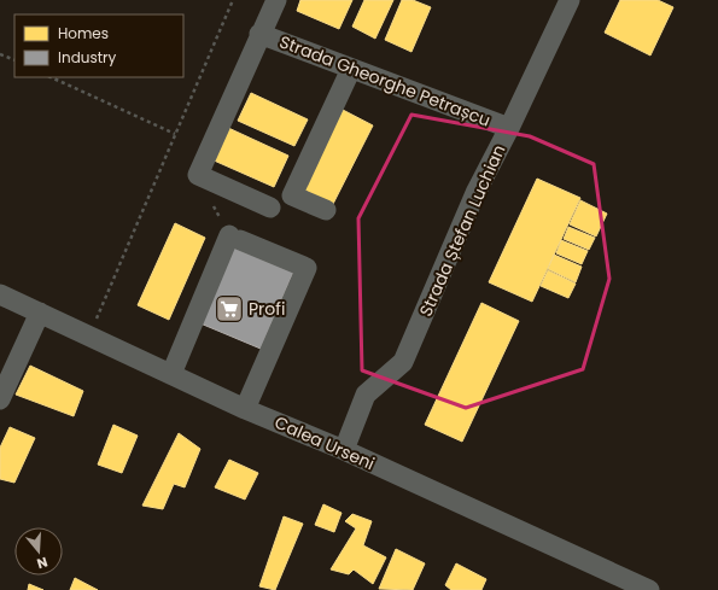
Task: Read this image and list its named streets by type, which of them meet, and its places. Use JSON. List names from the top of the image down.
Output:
{
  "streets": {
    "street": ["Strada Gheorghe Petrașcu", "Strada Ștefan Luchian", "Calea Urseni"]
  },
  "crossings": [
    ["Strada Gheorghe Petrașcu", "Strada Ștefan Luchian"],
    ["Strada Ștefan Luchian", "Calea Urseni"]
  ],
  "places": {
    "supermarket": ["Profi"]
  },
  "legend": ["Homes", "Industry"],
  "north": "bottom"
}
